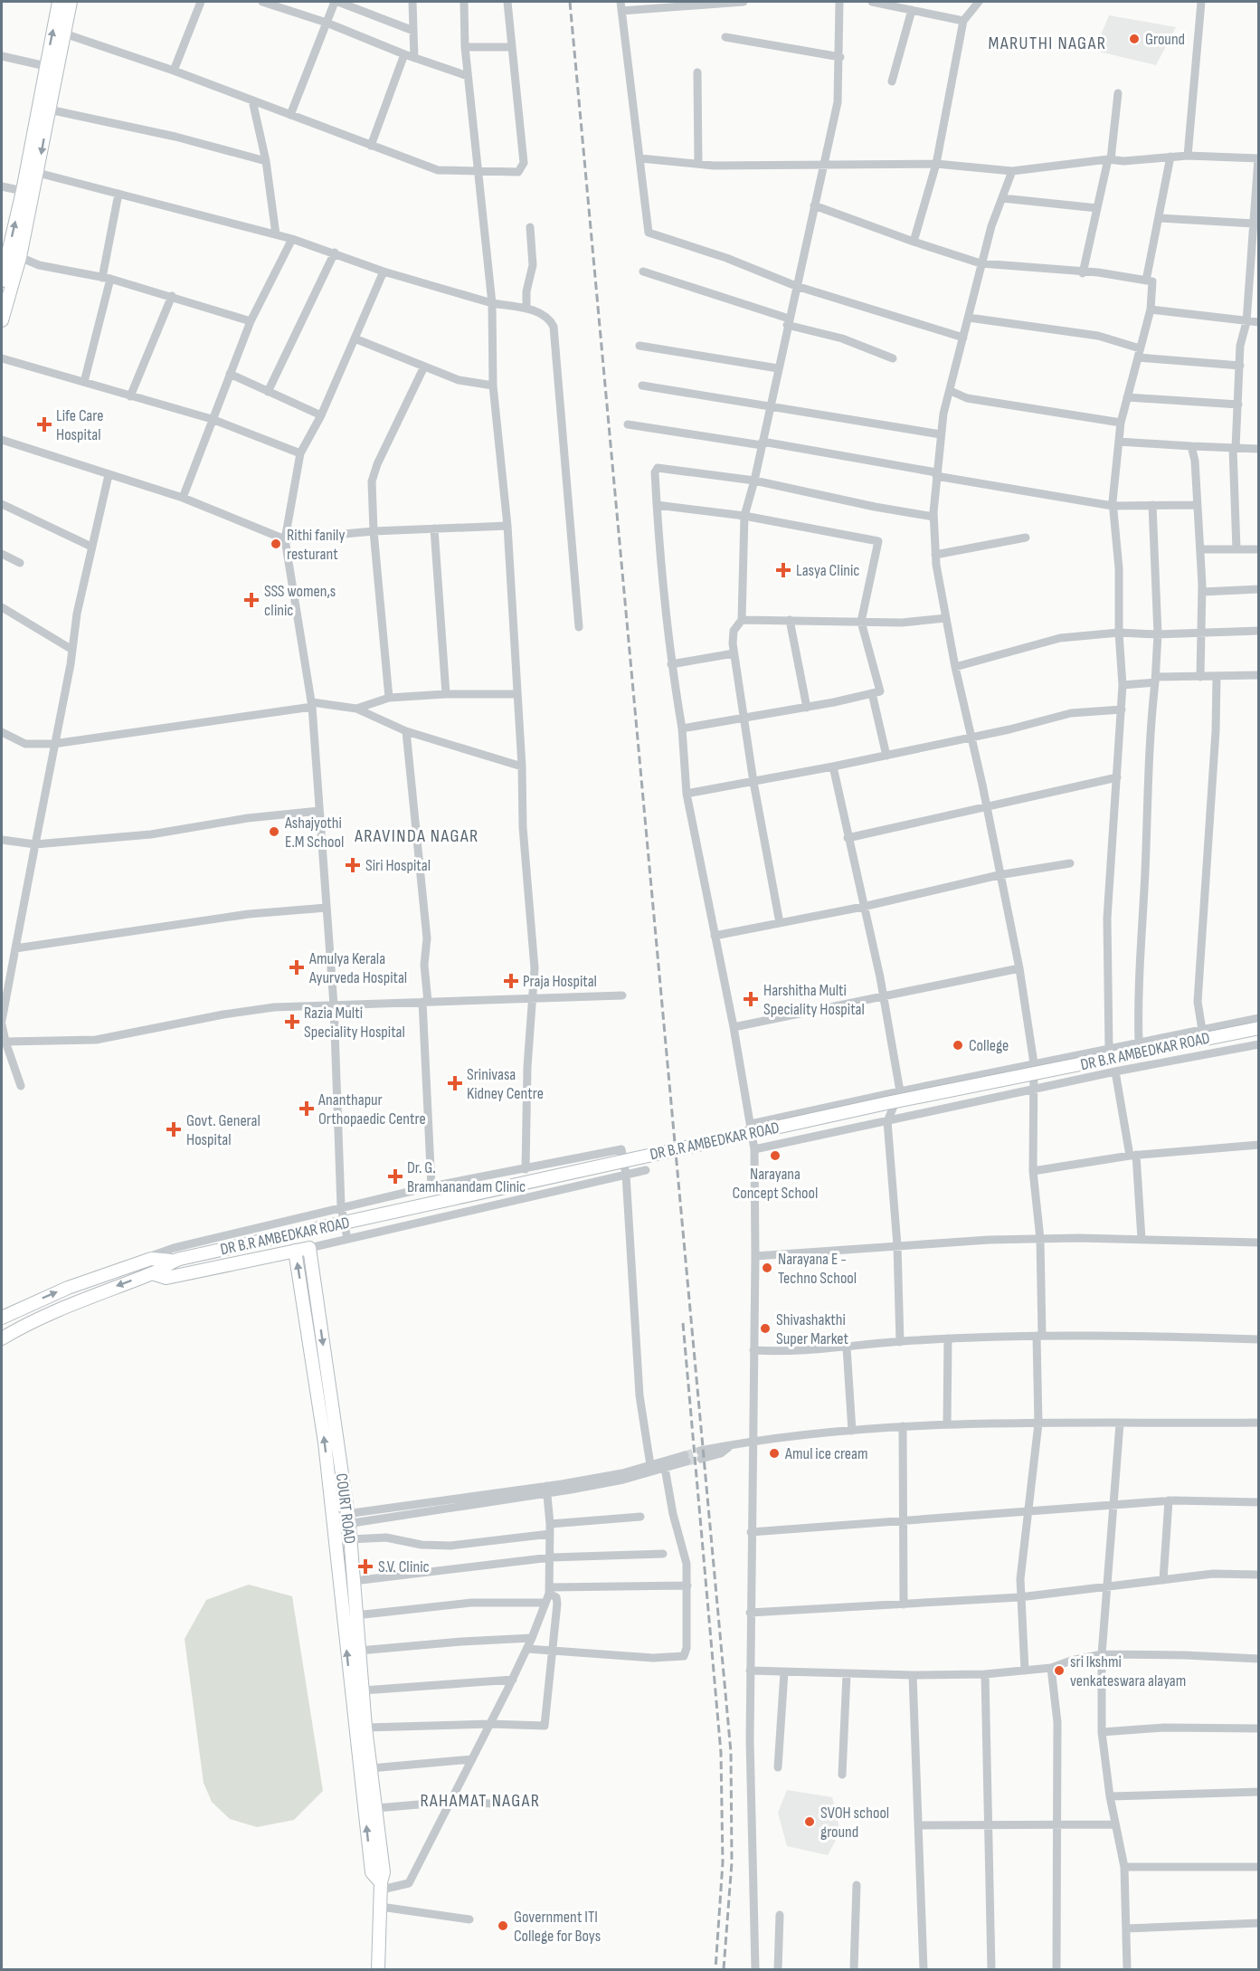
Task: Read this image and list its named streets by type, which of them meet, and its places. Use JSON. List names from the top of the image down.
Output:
{
  "streets": {
    "street": ["DR B.R AMBEDKAR ROAD", "COURT ROAD"]
  },
  "districts": ["MARUTHI NAGAR", "ARAVINDA NAGAR", "RAHAMAT NAGAR"],
  "places": {
    "other": [
      "Ground",
      "Rithi fanily resturant",
      "Ashajyothi E.M School",
      "College",
      "Narayana Concept School",
      "Narayana E - Techno School",
      "Shivashakthi Super Market",
      "Amul ice cream",
      "sri lkshmi venkateswara alayam",
      "SVOH school ground",
      "Government ITI College for Boys"
    ],
    "health": [
      "Life Care Hospital",
      "Lasya Clinic",
      "SSS women,s clinic",
      "Siri Hospital",
      "Amulya Kerala Ayurveda Hospital",
      "Praja Hospital",
      "Harshitha Multi Speciality Hospital",
      "Razia Multi Speciality Hospital",
      "Srinivasa Kidney Centre",
      "Ananthapur Orthopaedic Centre",
      "Govt. General Hospital",
      "Dr. G. Bramhanandam Clinic",
      "S.V. Clinic"
    ]
  }
}
